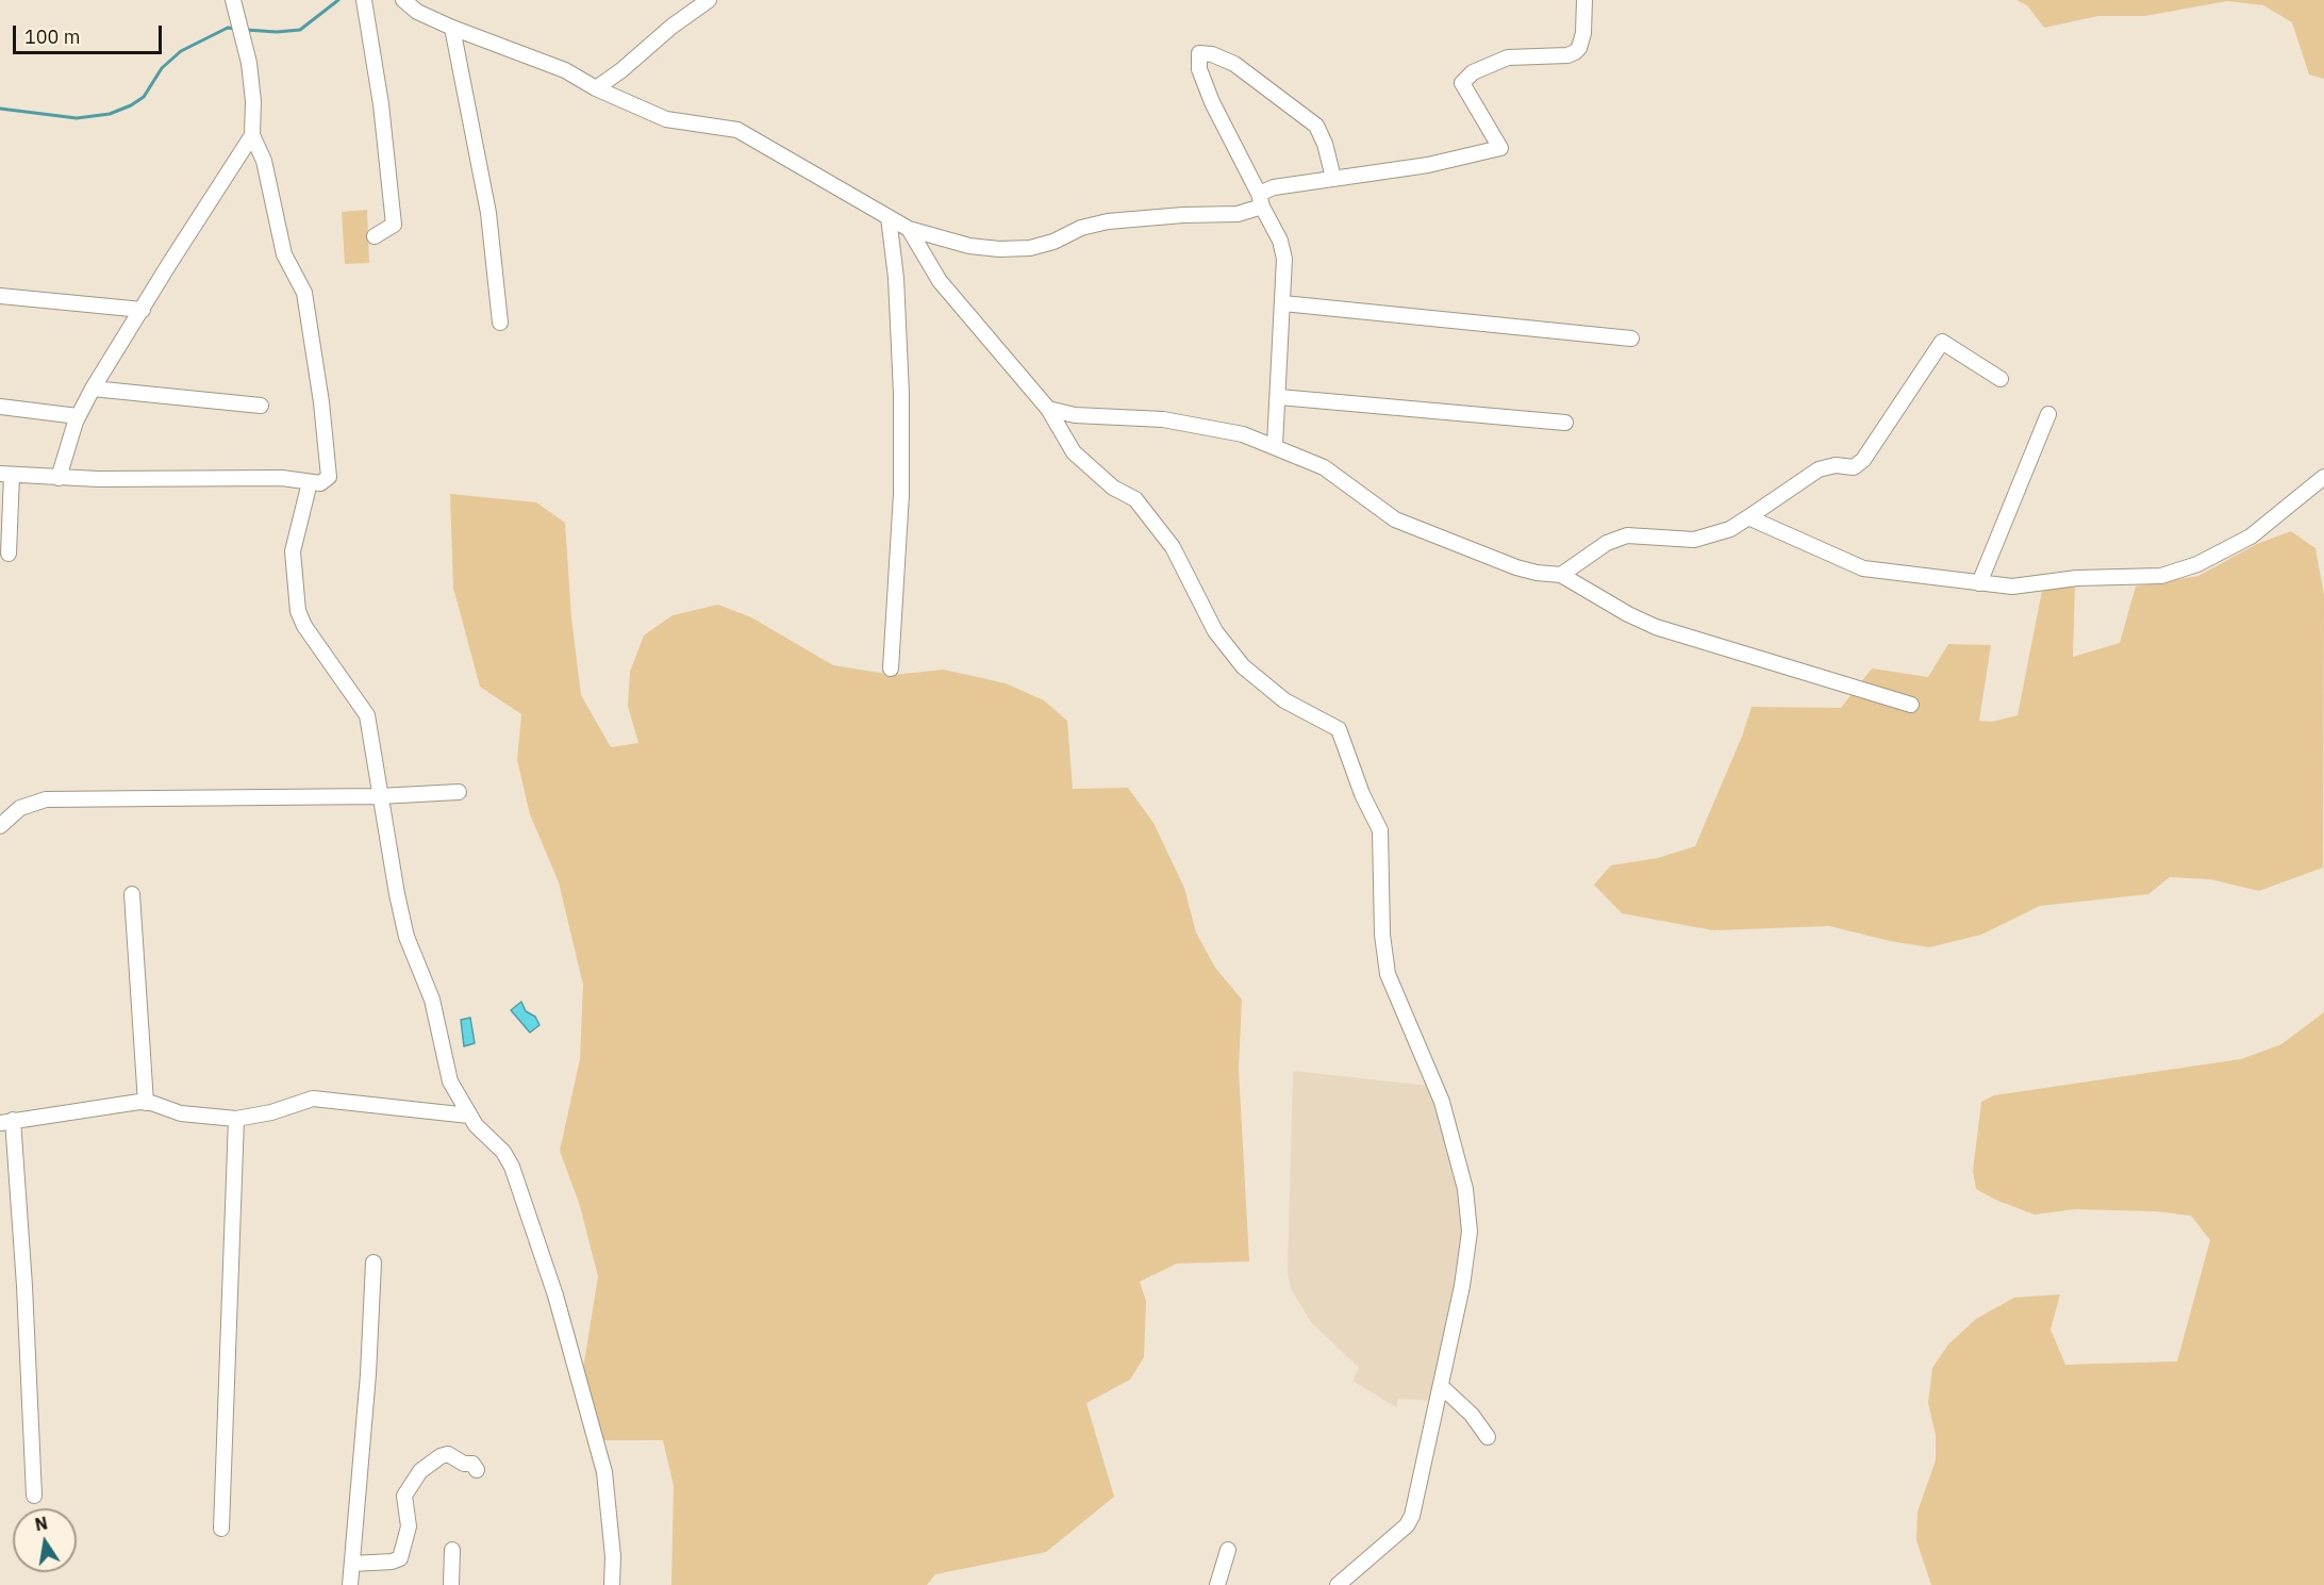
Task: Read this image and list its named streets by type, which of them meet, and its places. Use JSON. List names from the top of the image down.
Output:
{
  "scale_bar": "100 m",
  "north": "top"
}
